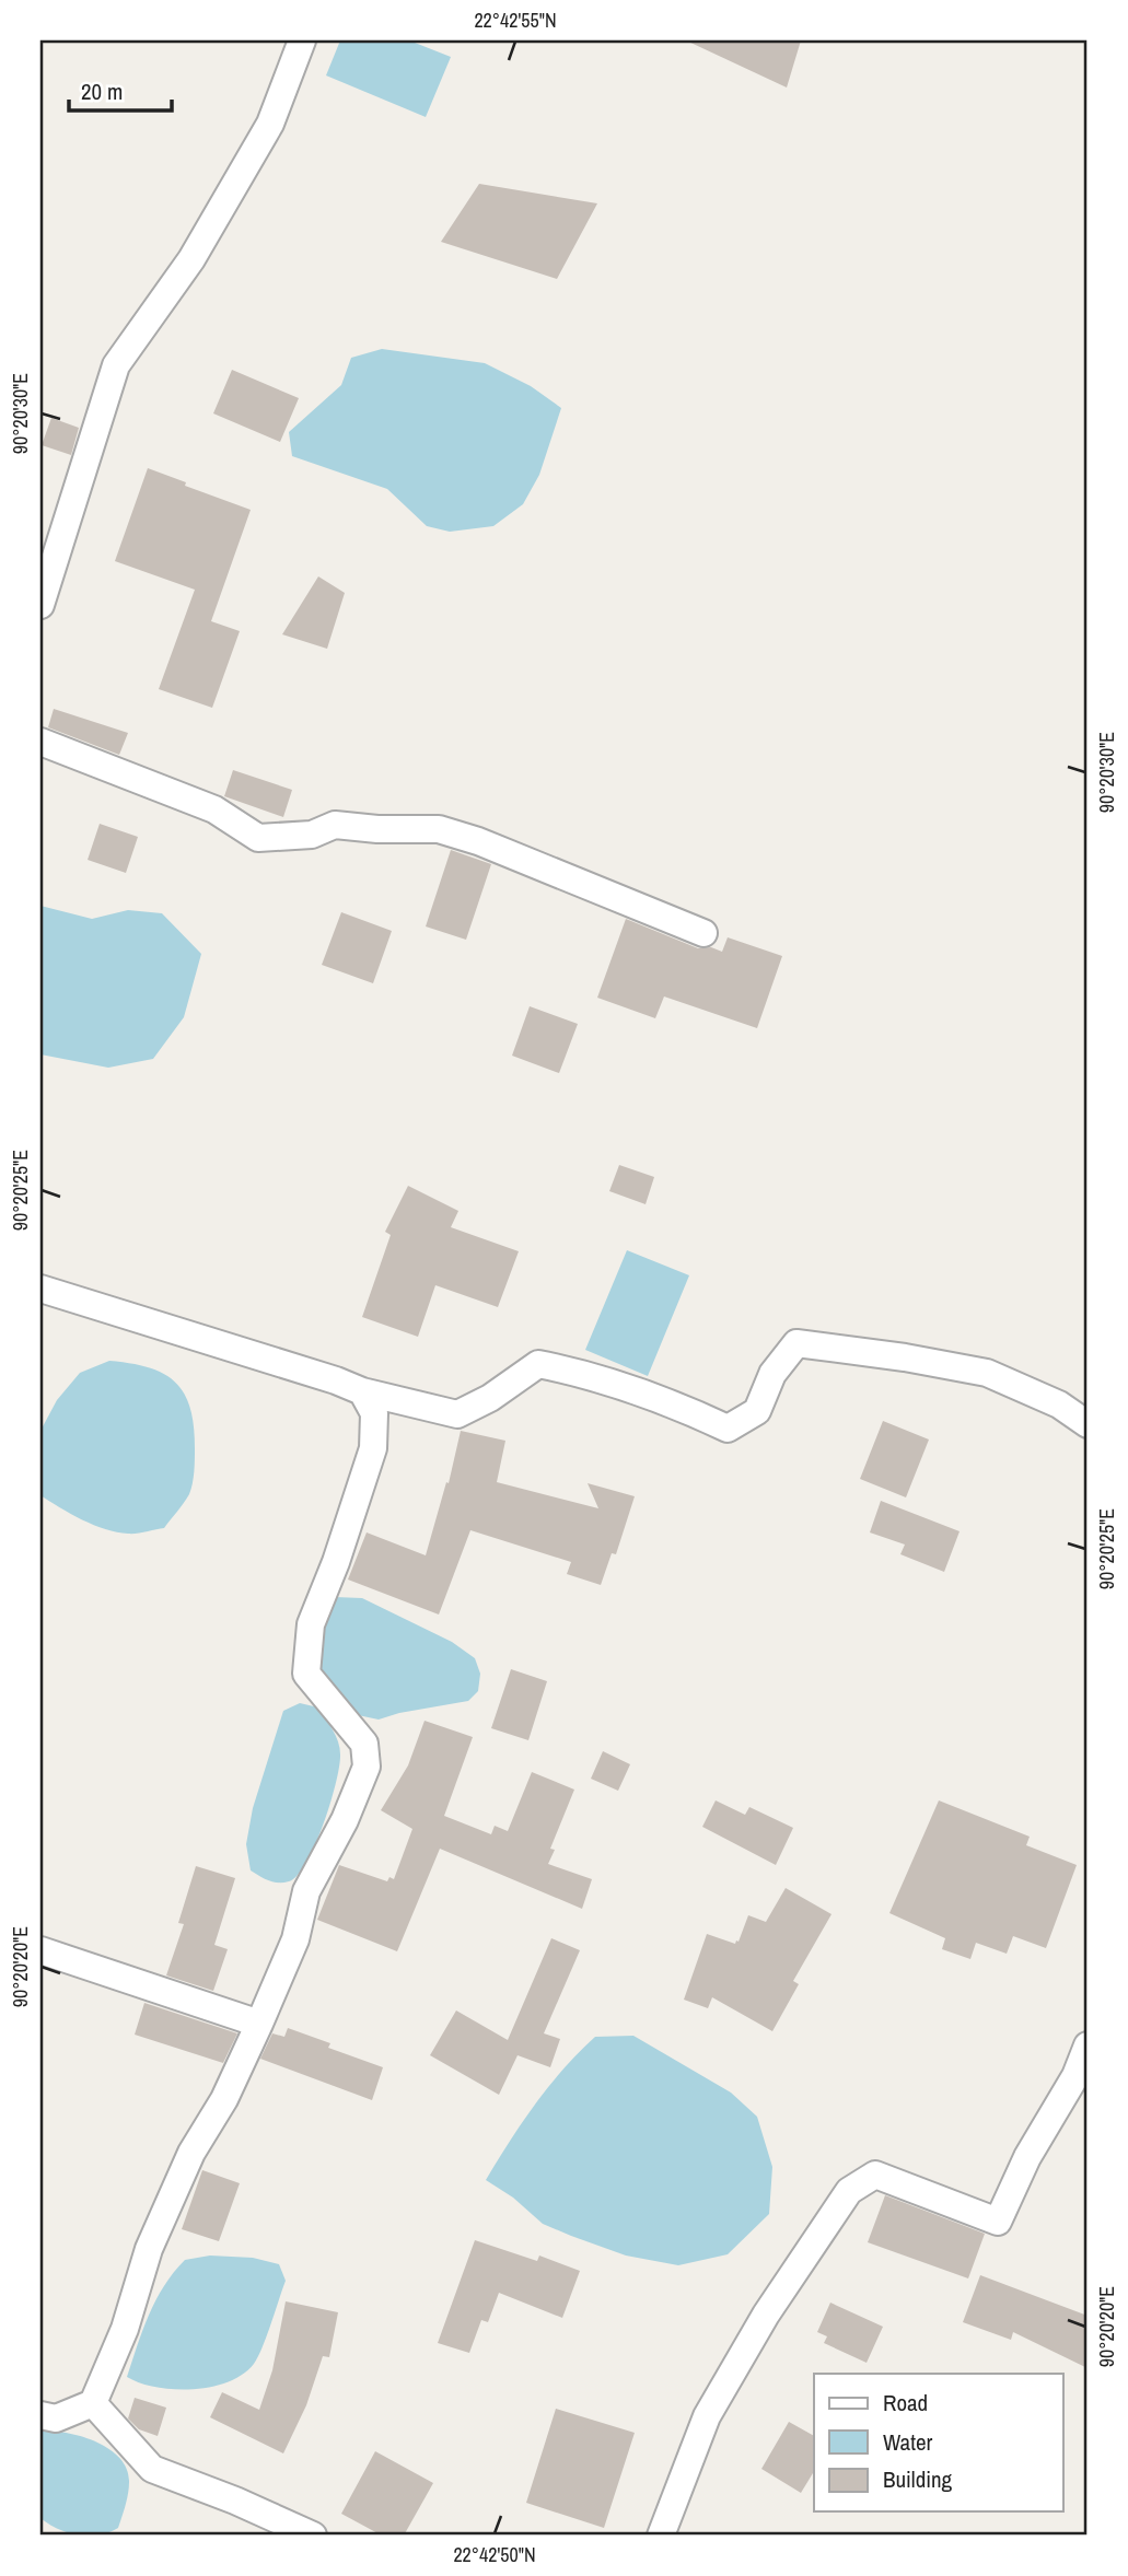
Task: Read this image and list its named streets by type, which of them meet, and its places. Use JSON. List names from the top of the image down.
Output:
{
  "legend": ["Road", "Water", "Building"],
  "scale_bar": "20 m",
  "coordinates": [
    "22°42'55\"N",
    "90°20'30\"E",
    "90°20'25\"E",
    "90°20'20\"E",
    "22°42'50\"N"
  ]
}
